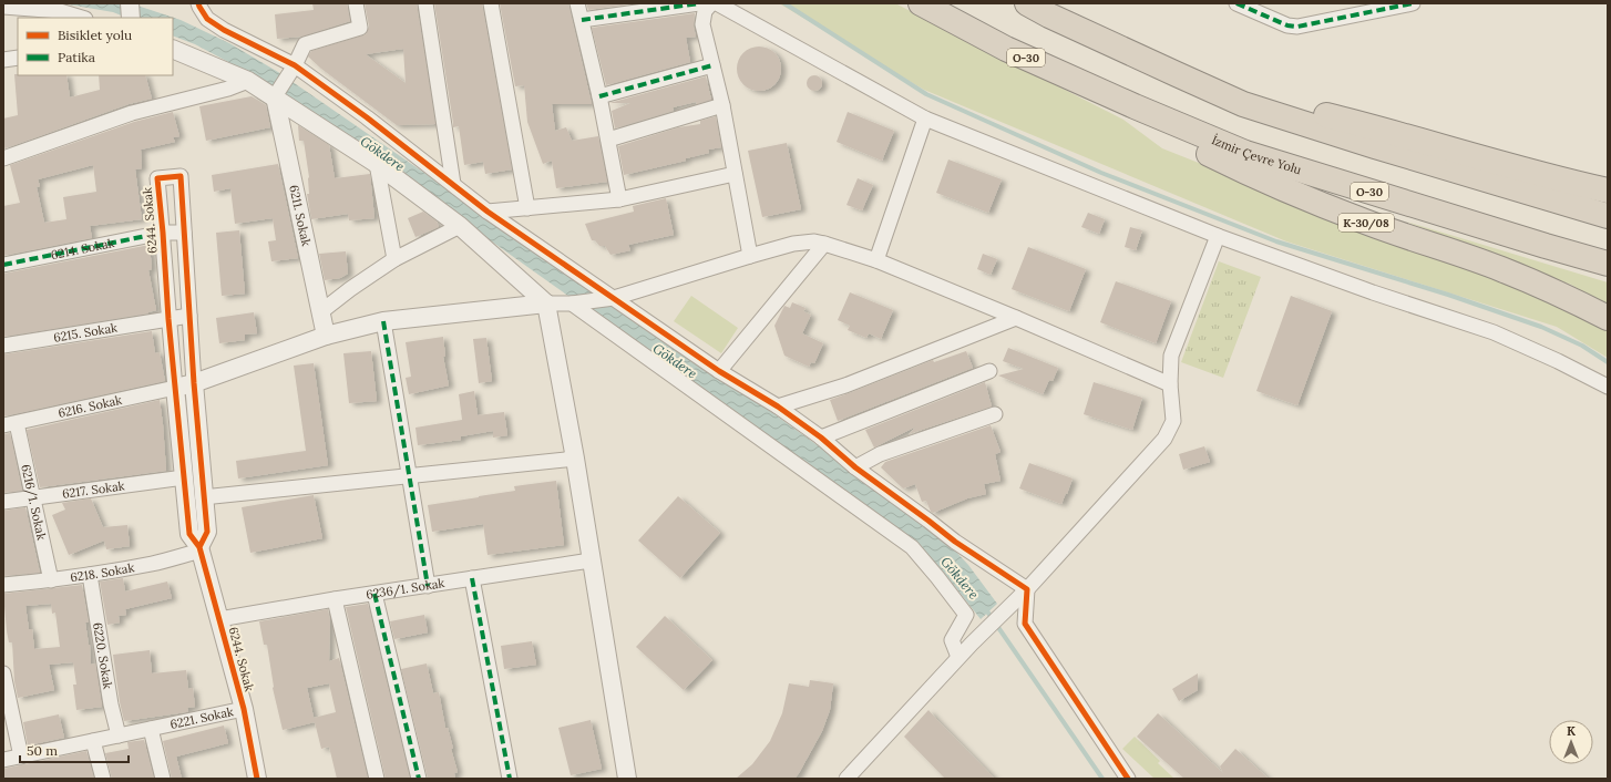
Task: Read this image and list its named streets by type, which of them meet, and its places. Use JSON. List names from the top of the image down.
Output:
{
  "streets": {
    "highway": ["O-30", "İzmir Çevre Yolu", "K-30/08"],
    "street": [
      "6211. Sokak",
      "6244. Sokak",
      "6214. Sokak",
      "6215. Sokak",
      "6216. Sokak",
      "6217. Sokak",
      "6216/1. Sokak",
      "6218. Sokak",
      "6236/1. Sokak",
      "6220. Sokak",
      "6221. Sokak"
    ]
  },
  "crossings": [
    ["İzmir Çevre Yolu", "K-30/08"],
    ["6244. Sokak", "6214. Sokak"],
    ["6244. Sokak", "6215. Sokak"],
    ["6244. Sokak", "6216. Sokak"],
    ["6244. Sokak", "6217. Sokak"],
    ["6244. Sokak", "6218. Sokak"],
    ["6244. Sokak", "6236/1. Sokak"],
    ["6244. Sokak", "6221. Sokak"],
    ["6216. Sokak", "6216/1. Sokak"],
    ["6217. Sokak", "6216/1. Sokak"],
    ["6216/1. Sokak", "6218. Sokak"],
    ["6218. Sokak", "6220. Sokak"],
    ["6220. Sokak", "6221. Sokak"]
  ],
  "water": ["Gökdere"],
  "legend": ["Bisiklet yolu", "Patika"],
  "scale_bar": "50 m",
  "north": "top"
}
